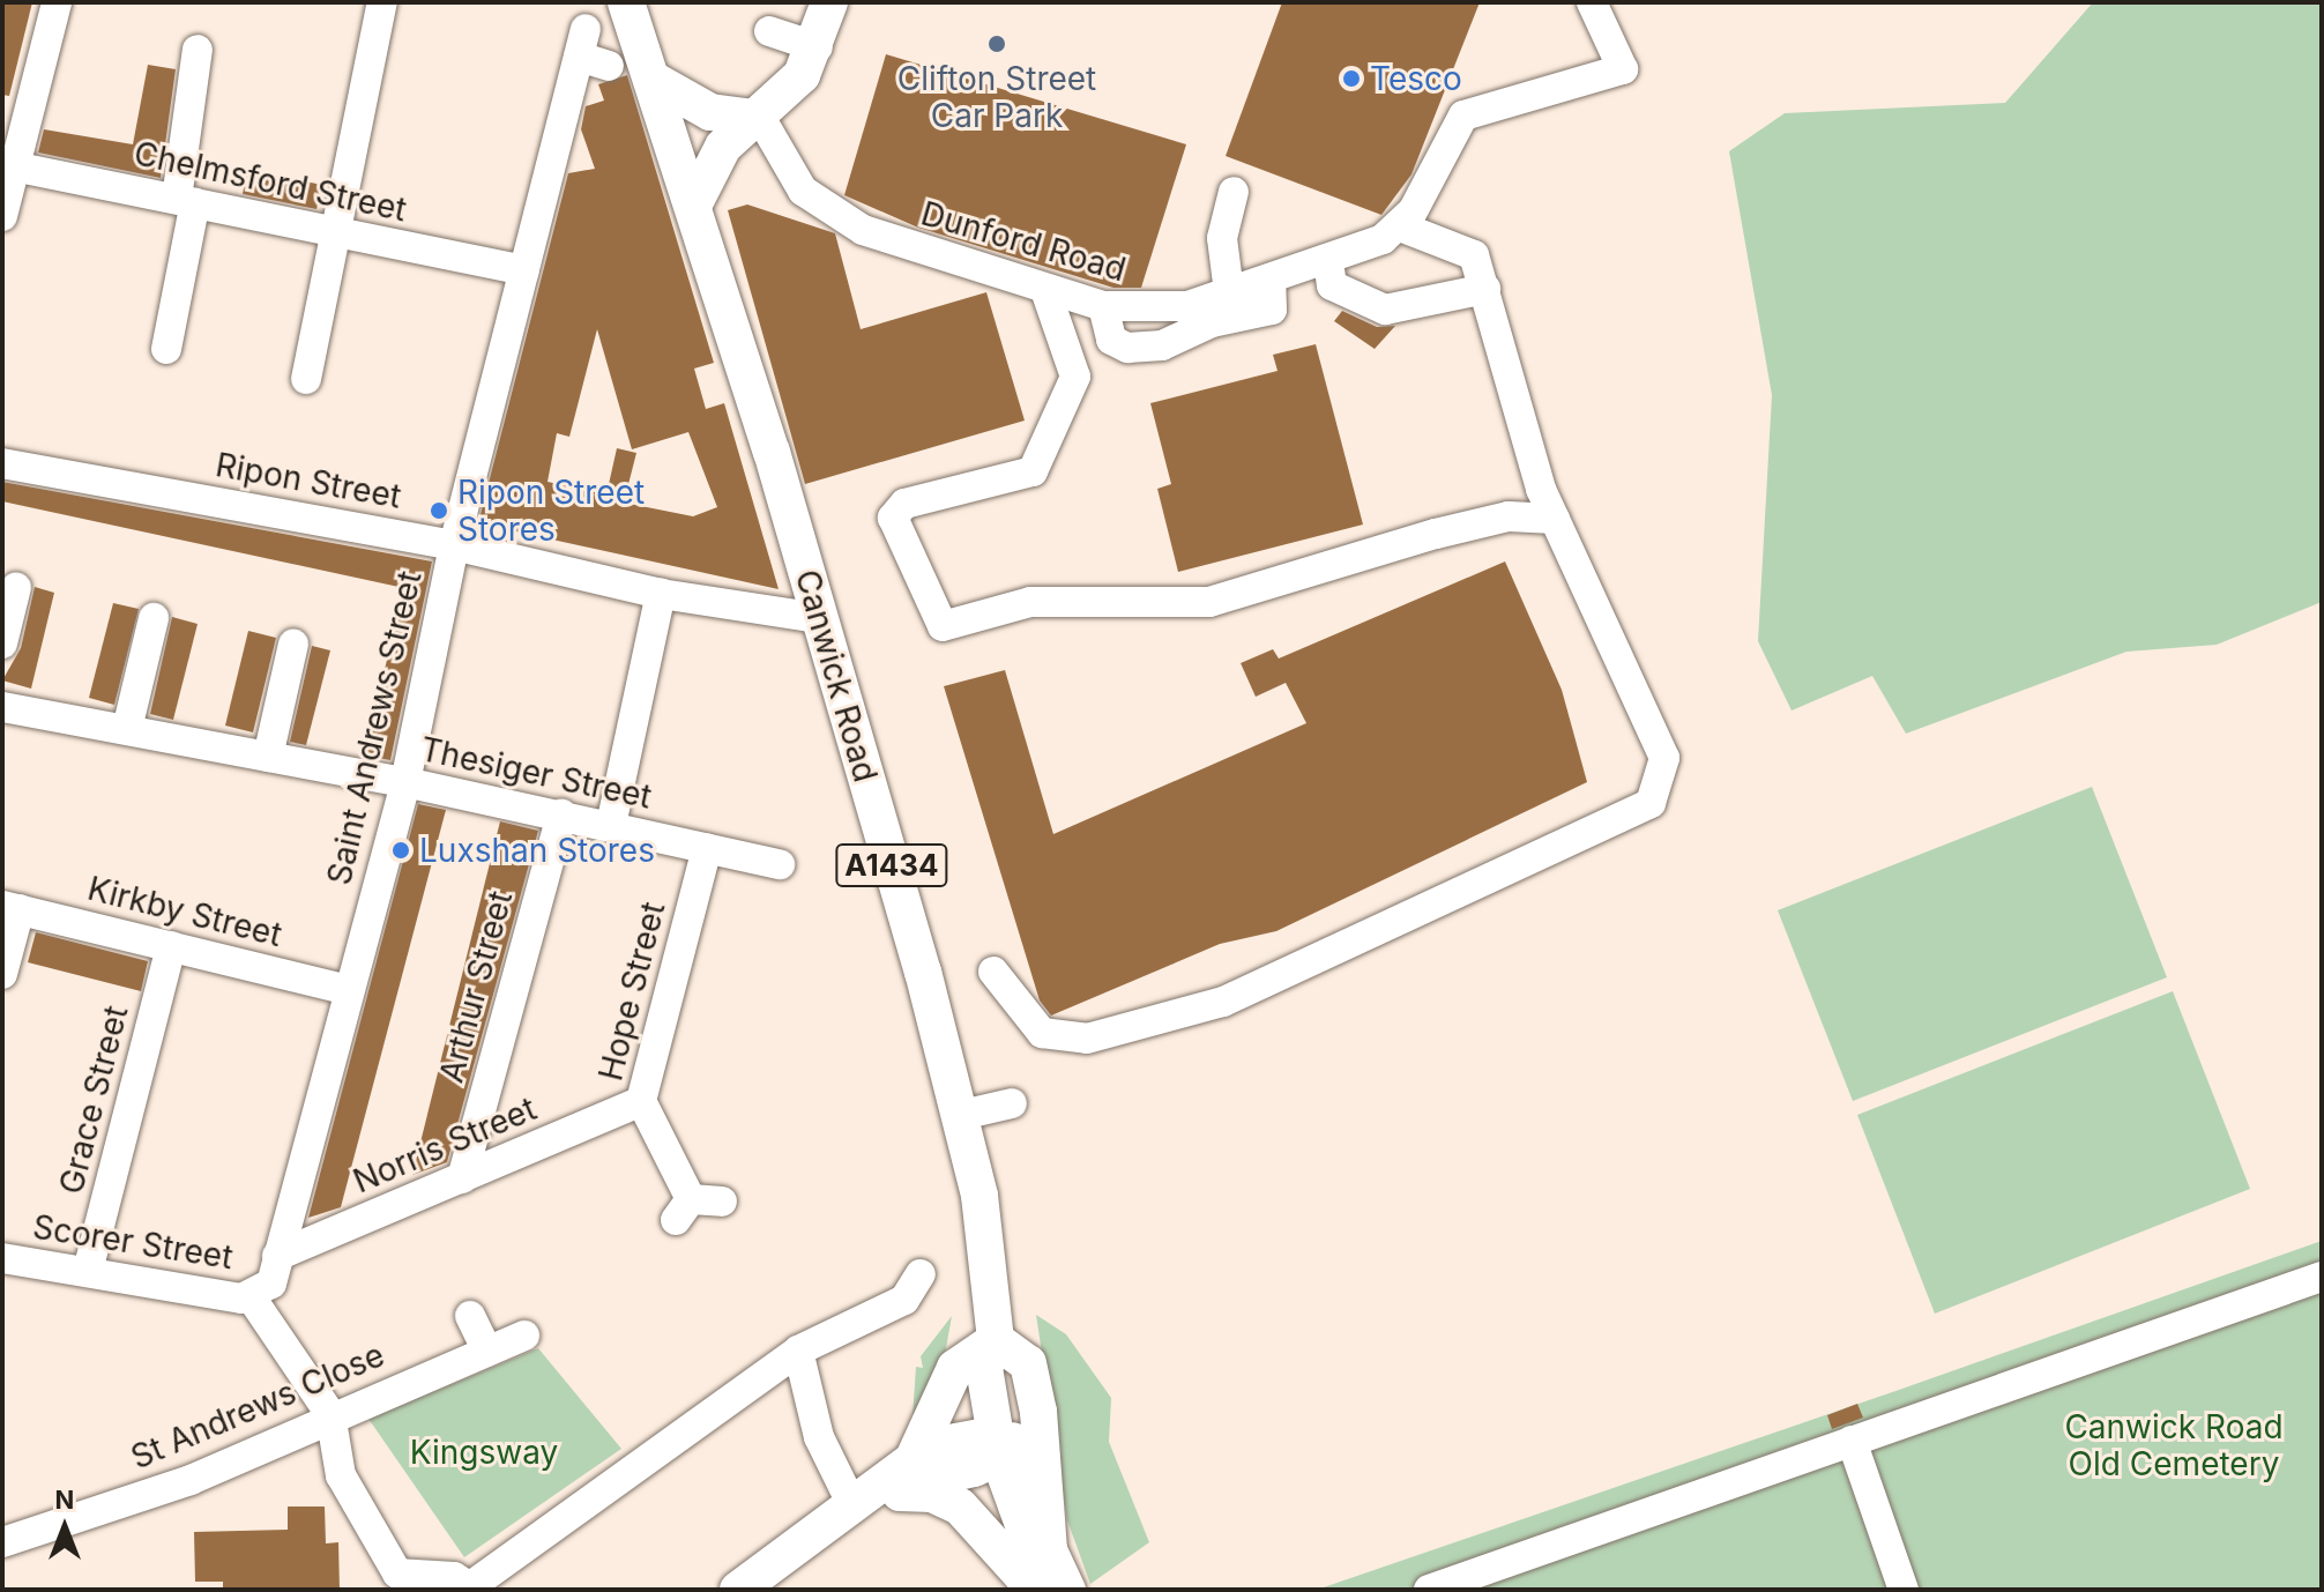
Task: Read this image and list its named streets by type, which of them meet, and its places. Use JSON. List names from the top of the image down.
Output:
{
  "streets": {
    "main road": ["Canwick Road", "A1434"],
    "street": [
      "Chelmsford Street",
      "Dunford Road",
      "Ripon Street",
      "Saint Andrews Street",
      "Thesiger Street",
      "Kirkby Street",
      "Arthur Street",
      "Hope Street",
      "Grace Street",
      "Norris Street",
      "Scorer Street",
      "St Andrews Close"
    ]
  },
  "crossings": [
    ["Chelmsford Street", "Saint Andrews Street"],
    ["Ripon Street", "Canwick Road"],
    ["Ripon Street", "Saint Andrews Street"],
    ["Saint Andrews Street", "Thesiger Street"],
    ["Saint Andrews Street", "Kirkby Street"],
    ["Saint Andrews Street", "Norris Street"],
    ["Saint Andrews Street", "Scorer Street"],
    ["Thesiger Street", "Arthur Street"],
    ["Thesiger Street", "Hope Street"],
    ["Kirkby Street", "Grace Street"],
    ["Arthur Street", "Norris Street"],
    ["Hope Street", "Norris Street"],
    ["Grace Street", "Scorer Street"]
  ],
  "parks": ["Canwick Road Old Cemetery", "Kingsway"],
  "places": [
    "Clifton Street Car Park",
    "Tesco",
    "Ripon Street Stores",
    "Luxshan Stores"
  ],
  "north": "top"
}
